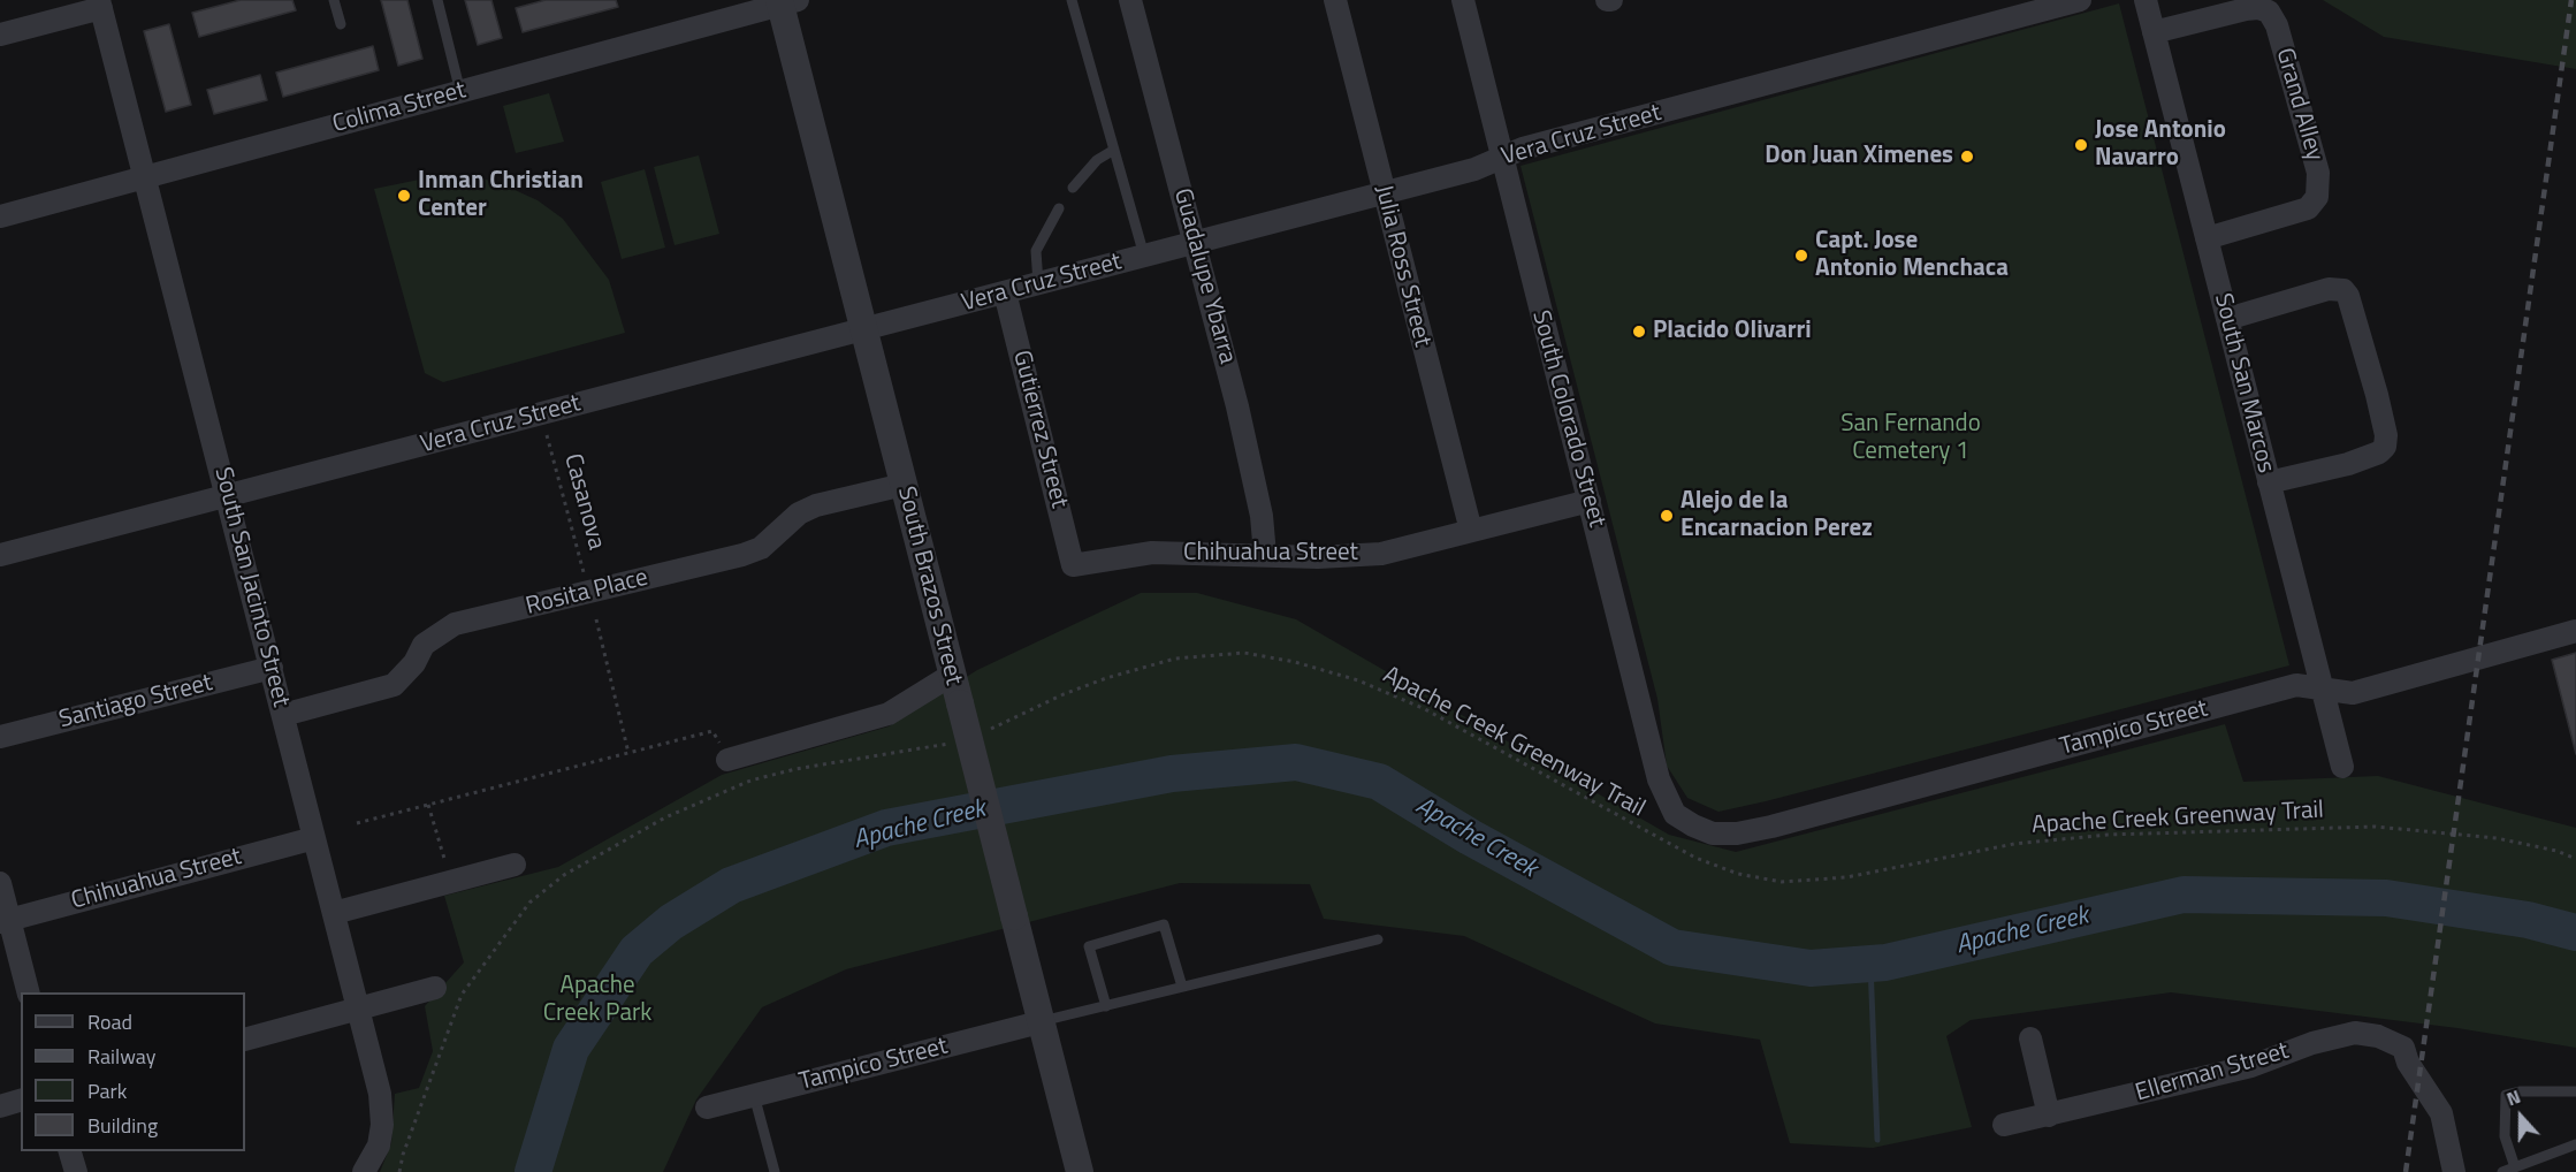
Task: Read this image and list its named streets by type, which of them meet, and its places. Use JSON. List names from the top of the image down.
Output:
{
  "streets": {
    "street": [
      "Grand Alley",
      "Colima Street",
      "Vera Cruz Street",
      "Julia Ross Street",
      "Guadalupe Ybarra",
      "South San Marcos",
      "South Colorado Street",
      "Gutierrez Street",
      "Chihuahua Street",
      "South Brazos Street",
      "South San Jacinto Street",
      "Rosita Place",
      "Santiago Street",
      "Tampico Street",
      "Ellerman Street"
    ],
    "path": ["Casanova", "Apache Creek Greenway Trail"]
  },
  "crossings": [
    ["Grand Alley", "South San Marcos"],
    ["Colima Street", "South Brazos Street"],
    ["Colima Street", "South San Jacinto Street"],
    ["Vera Cruz Street", "Julia Ross Street"],
    ["Vera Cruz Street", "Guadalupe Ybarra"],
    ["Vera Cruz Street", "South Colorado Street"],
    ["Vera Cruz Street", "Gutierrez Street"],
    ["Vera Cruz Street", "South Brazos Street"],
    ["Vera Cruz Street", "South San Jacinto Street"],
    ["Julia Ross Street", "Chihuahua Street"],
    ["Guadalupe Ybarra", "Chihuahua Street"],
    ["South San Marcos", "Tampico Street"],
    ["South Colorado Street", "Chihuahua Street"],
    ["South Colorado Street", "Tampico Street"],
    ["Gutierrez Street", "Chihuahua Street"],
    ["Chihuahua Street", "South San Jacinto Street"],
    ["South Brazos Street", "Rosita Place"],
    ["South Brazos Street", "Tampico Street"],
    ["South San Jacinto Street", "Rosita Place"],
    ["South San Jacinto Street", "Santiago Street"]
  ],
  "water": ["Apache Creek"],
  "parks": ["San Fernando Cemetery 1", "Apache Creek Park"],
  "places": [
    "Jose Antonio Navarro",
    "Don Juan Ximenes",
    "Inman Christian Center",
    "Capt. Jose Antonio Menchaca",
    "Placido Olivarri",
    "Alejo de la Encarnacion Perez"
  ],
  "legend": [
    "Road",
    "Railway",
    "Park",
    "Building"
  ],
  "north": "top"
}
